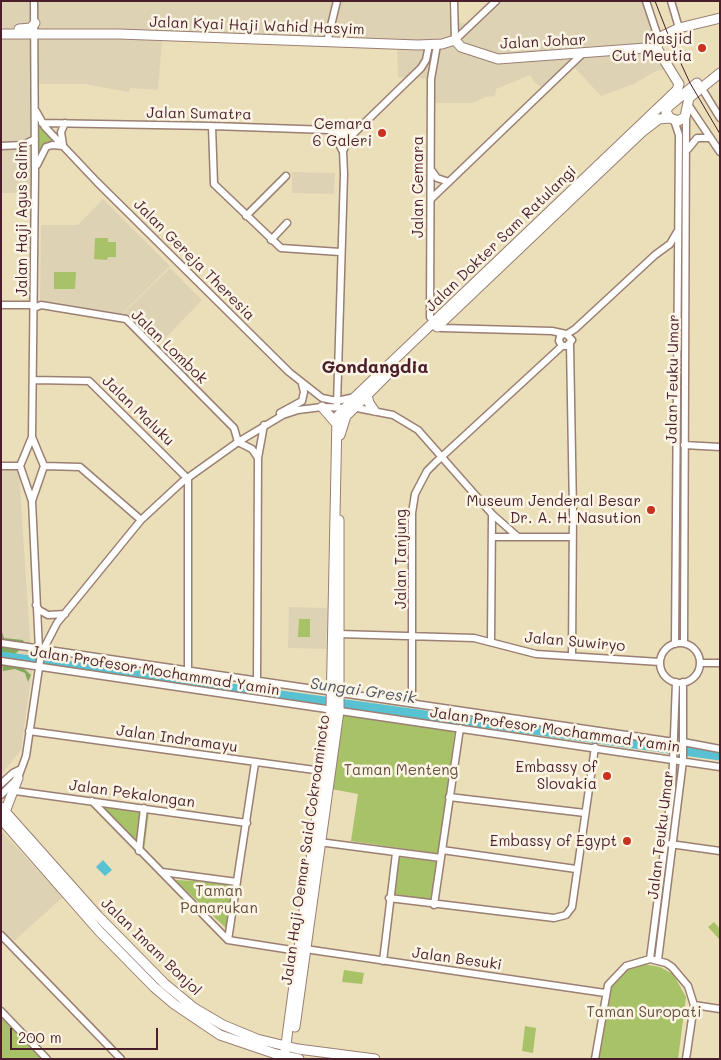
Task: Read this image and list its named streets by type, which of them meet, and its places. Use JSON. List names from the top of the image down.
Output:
{
  "streets": {
    "main road": [
      "Jalan Kyai Haji Wahid Hasyim",
      "Jalan Johar",
      "Jalan Dokter Sam Ratulangi",
      "Jalan Haji Oemar Said Cokroaminoto",
      "Jalan Imam Bonjol"
    ],
    "street": [
      "Jalan Sumatra",
      "Jalan Cemara",
      "Jalan Haji Agus Salim",
      "Jalan Gereja Theresia",
      "Jalan Lombok",
      "Jalan Teuku Umar",
      "Jalan Maluku",
      "Jalan Tanjung",
      "Jalan Suwiryo",
      "Jalan Profesor Mochammad Yamin",
      "Jalan Indramayu",
      "Jalan Pekalongan",
      "Jalan Besuki"
    ]
  },
  "crossings": [
    ["Jalan Kyai Haji Wahid Hasyim", "Jalan Johar"],
    ["Jalan Kyai Haji Wahid Hasyim", "Jalan Cemara"],
    ["Jalan Kyai Haji Wahid Hasyim", "Jalan Haji Agus Salim"],
    ["Jalan Johar", "Jalan Dokter Sam Ratulangi"],
    ["Jalan Sumatra", "Jalan Gereja Theresia"],
    ["Jalan Cemara", "Jalan Dokter Sam Ratulangi"],
    ["Jalan Haji Agus Salim", "Jalan Gereja Theresia"],
    ["Jalan Haji Agus Salim", "Jalan Lombok"],
    ["Jalan Haji Agus Salim", "Jalan Maluku"],
    ["Jalan Dokter Sam Ratulangi", "Jalan Teuku Umar"],
    ["Jalan Dokter Sam Ratulangi", "Jalan Haji Oemar Said Cokroaminoto"],
    ["Jalan Teuku Umar", "Jalan Suwiryo"],
    ["Jalan Teuku Umar", "Jalan Profesor Mochammad Yamin"],
    ["Jalan Tanjung", "Jalan Suwiryo"],
    ["Jalan Suwiryo", "Jalan Haji Oemar Said Cokroaminoto"],
    ["Jalan Profesor Mochammad Yamin", "Jalan Haji Oemar Said Cokroaminoto"],
    ["Jalan Indramayu", "Jalan Haji Oemar Said Cokroaminoto"],
    ["Jalan Haji Oemar Said Cokroaminoto", "Jalan Imam Bonjol"],
    ["Jalan Haji Oemar Said Cokroaminoto", "Jalan Besuki"]
  ],
  "districts": ["Gondangdia"],
  "water": ["Sungai Gresik"],
  "parks": ["Taman Menteng", "Taman Panarukan", "Taman Suropati"],
  "places": [
    "Masjid Cut Meutia",
    "Cemara 6 Galeri",
    "Museum Jenderal Besar Dr. A. H. Nasution",
    "Embassy of Slovakia",
    "Embassy of Egypt"
  ],
  "scale_bar": "200 m"
}
